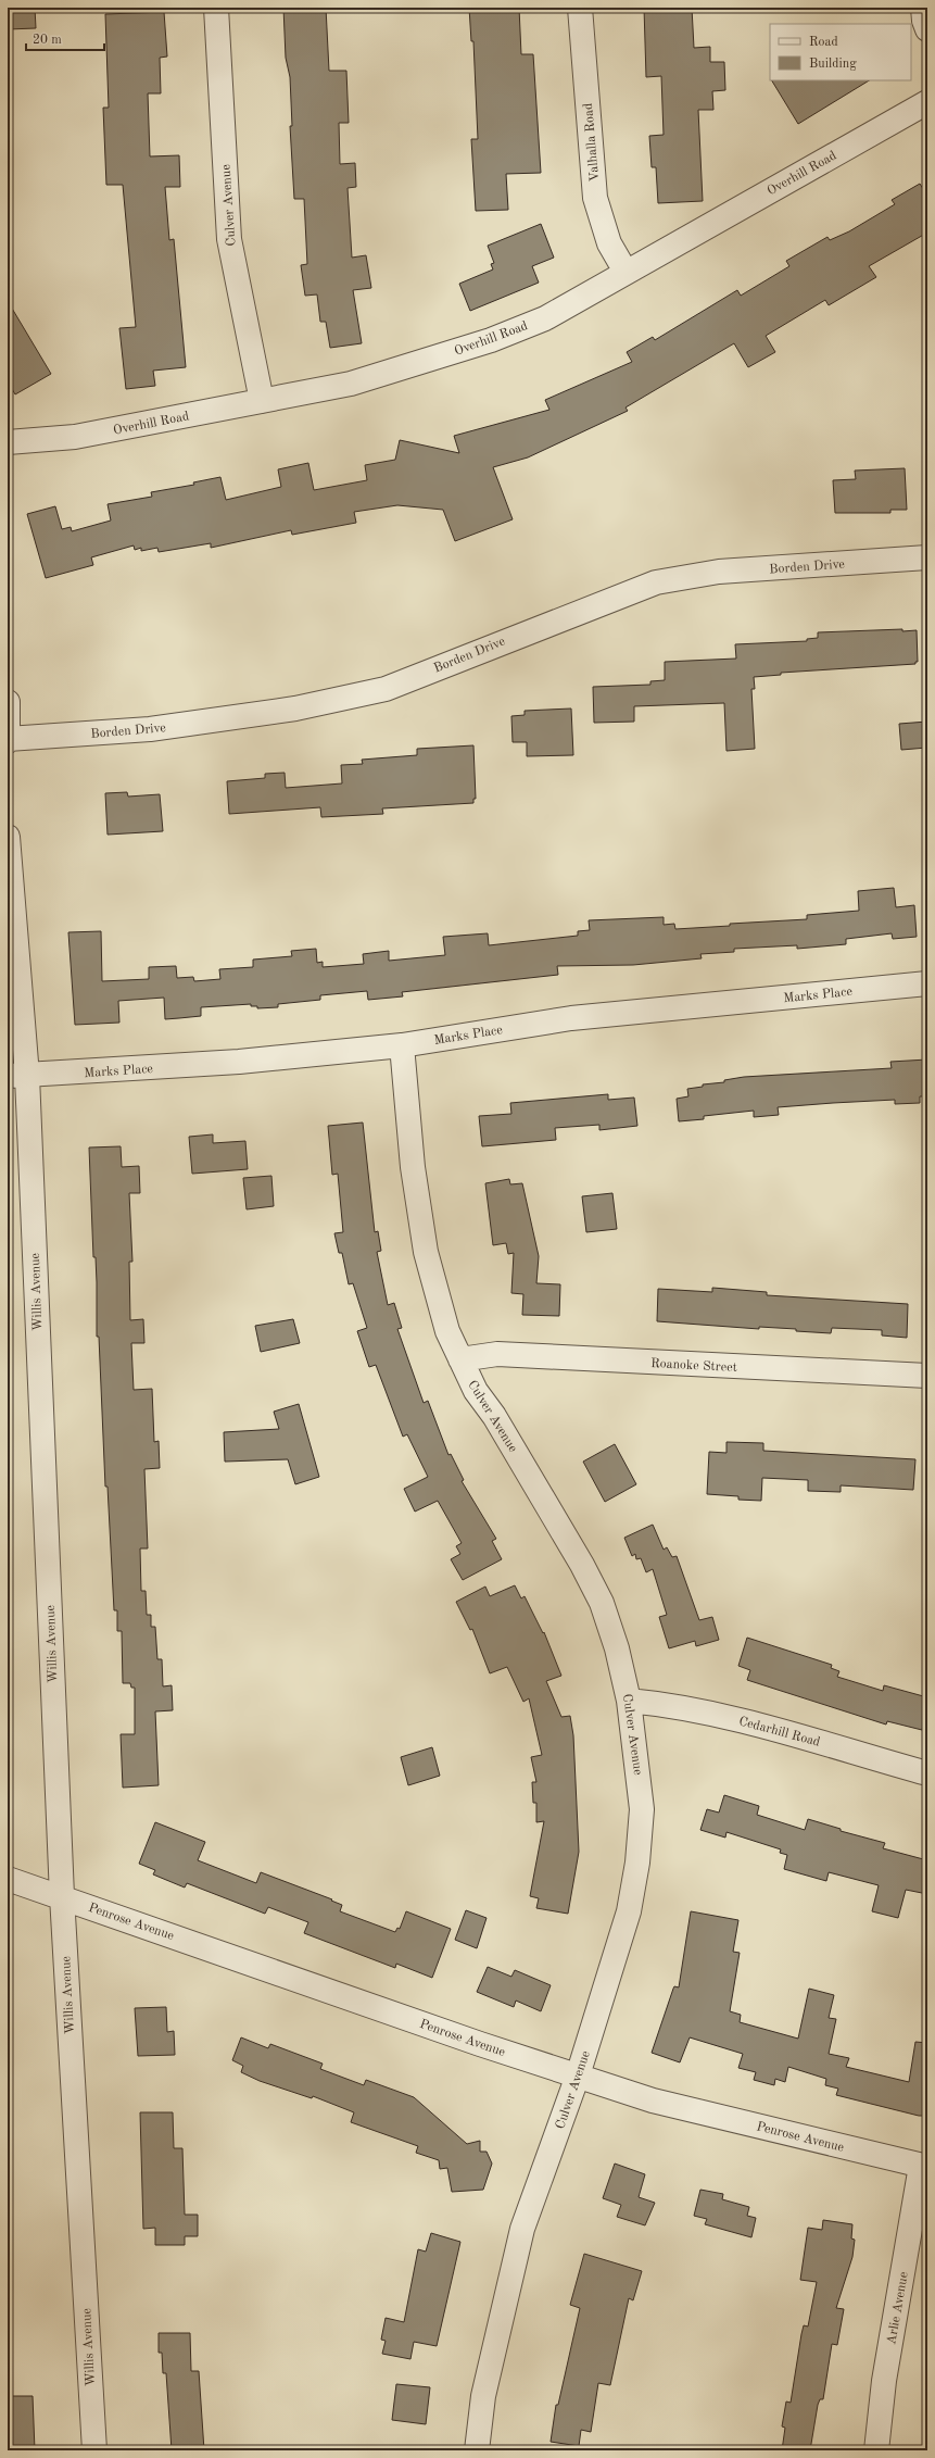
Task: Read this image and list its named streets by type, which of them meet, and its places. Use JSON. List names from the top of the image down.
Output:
{
  "streets": {
    "street": [
      "Valhalla Road",
      "Overhill Road",
      "Culver Avenue",
      "Borden Drive",
      "Marks Place",
      "Willis Avenue",
      "Roanoke Street",
      "Cedarhill Road",
      "Penrose Avenue",
      "Arlie Avenue"
    ]
  },
  "crossings": [
    ["Valhalla Road", "Overhill Road"],
    ["Overhill Road", "Culver Avenue"],
    ["Culver Avenue", "Marks Place"],
    ["Culver Avenue", "Roanoke Street"],
    ["Culver Avenue", "Cedarhill Road"],
    ["Culver Avenue", "Penrose Avenue"],
    ["Marks Place", "Willis Avenue"],
    ["Willis Avenue", "Penrose Avenue"],
    ["Penrose Avenue", "Arlie Avenue"]
  ],
  "legend": ["Road", "Building"],
  "scale_bar": "20 m"
}
